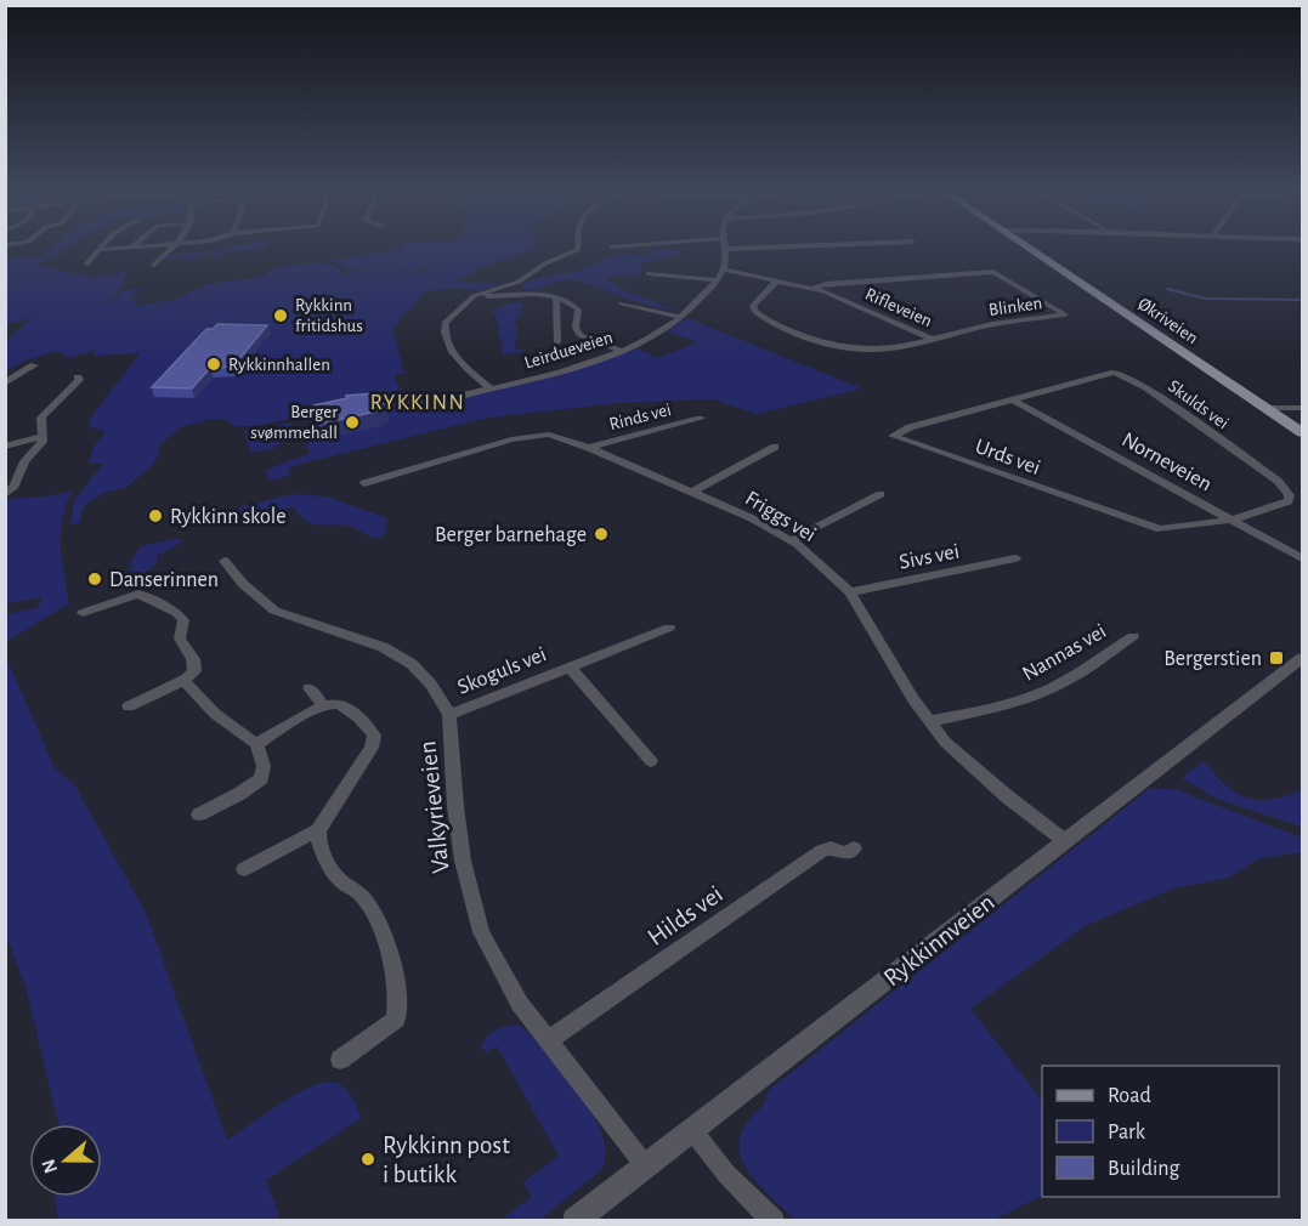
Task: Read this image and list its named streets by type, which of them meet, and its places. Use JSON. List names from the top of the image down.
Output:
{
  "streets": {
    "main road": ["Økriveien"],
    "street": [
      "Blinken",
      "Rifleveien",
      "Leirdueveien",
      "Skulds vei",
      "Rinds vei",
      "Urds vei",
      "Norneveien",
      "Friggs vei",
      "Sivs vei",
      "Nannas vei",
      "Skoguls vei",
      "Valkyrieveien",
      "Hilds vei",
      "Rykkinnveien"
    ]
  },
  "crossings": [
    ["Blinken", "Rifleveien"],
    ["Rifleveien", "Leirdueveien"],
    ["Skulds vei", "Urds vei"],
    ["Skulds vei", "Norneveien"],
    ["Rinds vei", "Friggs vei"],
    ["Urds vei", "Norneveien"],
    ["Friggs vei", "Sivs vei"],
    ["Friggs vei", "Nannas vei"],
    ["Friggs vei", "Rykkinnveien"],
    ["Skoguls vei", "Valkyrieveien"],
    ["Valkyrieveien", "Hilds vei"],
    ["Valkyrieveien", "Rykkinnveien"]
  ],
  "districts": ["RYKKINN"],
  "places": {
    "other": [
      "Rykkinn fritidshus",
      "Rykkinnhallen",
      "Berger svømmehall",
      "Rykkinn skole",
      "Berger barnehage",
      "Danserinnen",
      "Rykkinn post i butikk"
    ],
    "transit": ["Bergerstien"]
  },
  "legend": ["Road", "Park", "Building"],
  "north": "left"
}
